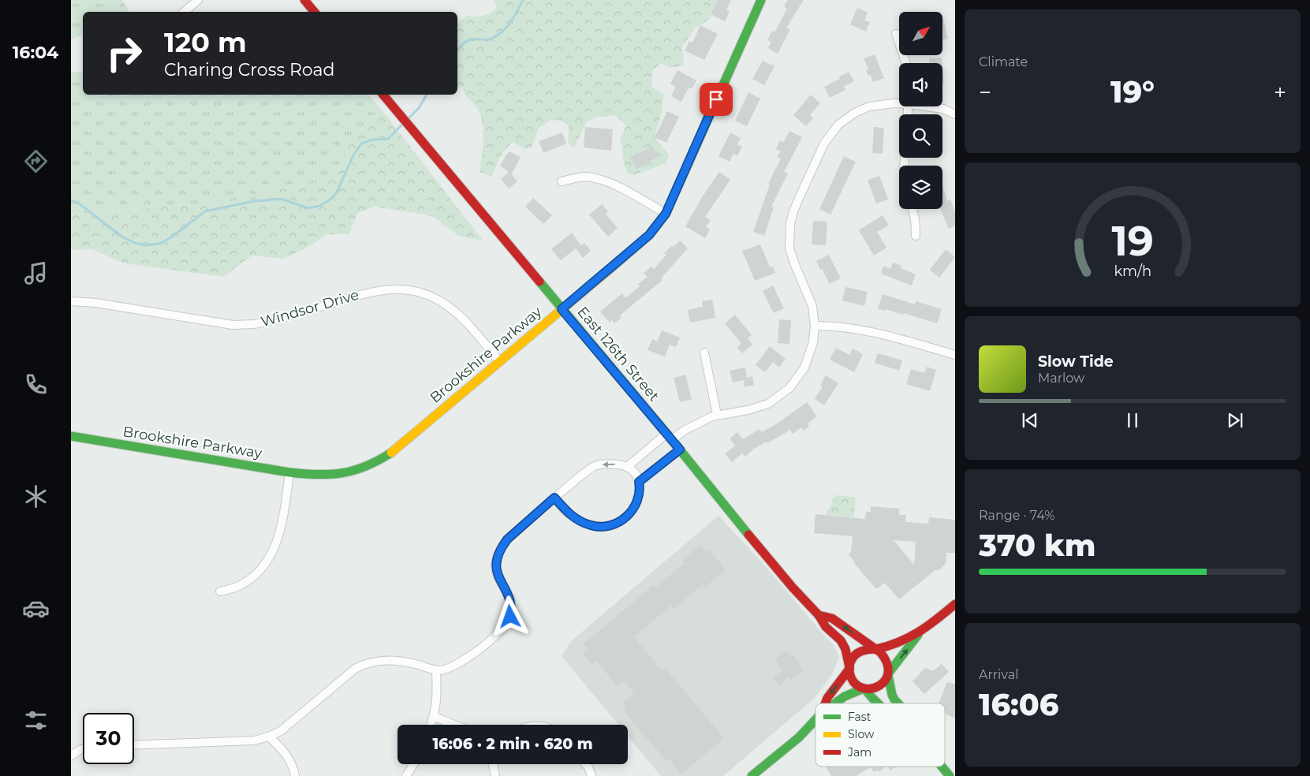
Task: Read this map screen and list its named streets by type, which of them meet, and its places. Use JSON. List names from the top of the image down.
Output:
{
  "streets": {
    "street": ["Windsor Drive", "East 126th Street", "Brookshire Parkway"]
  },
  "crossings": [
    ["Windsor Drive", "Brookshire Parkway"],
    ["East 126th Street", "Brookshire Parkway"]
  ],
  "legend": ["Fast", "Slow", "Jam"],
  "north": "top right",
  "page": {
    "tabs": "16:04",
    "tile": [
      "Climate",
      ["Range · 74%", "370 km"],
      ["Arrival", "16:06"]
    ],
    "turn": ["120 m", "Charing Cross Road"],
    "heat": ["−", "19°", "+"],
    "song": ["Slow Tide", "Marlow"],
    "limit": "30",
    "trip": "16:06 · 2 min · 620 m",
    "gauge": ["19", "km/h"]
  }
}
